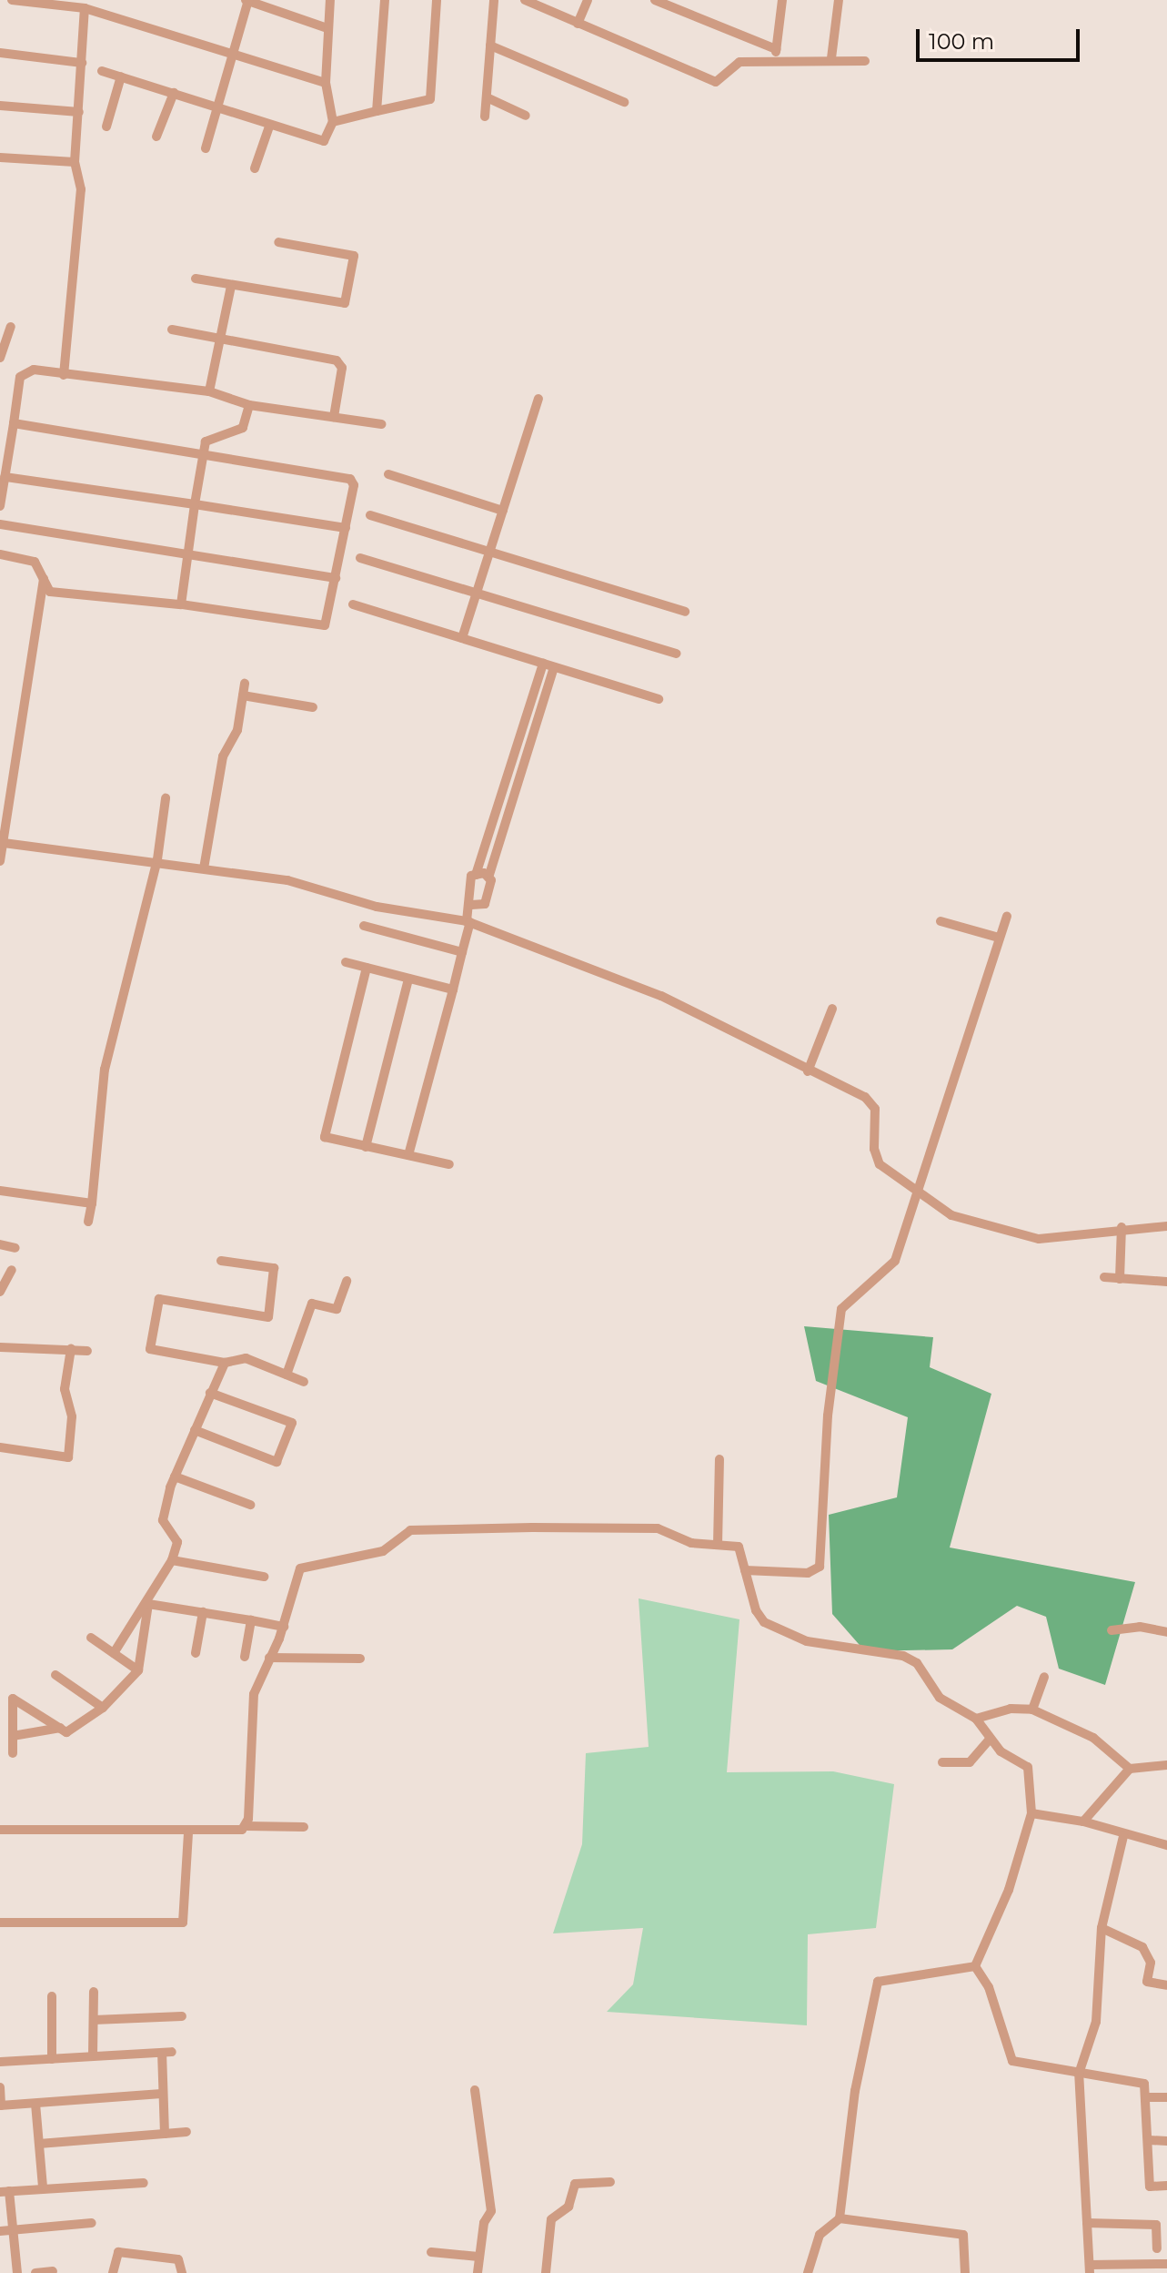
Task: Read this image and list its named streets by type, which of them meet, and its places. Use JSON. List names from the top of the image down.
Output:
{
  "scale_bar": "100 m"
}
